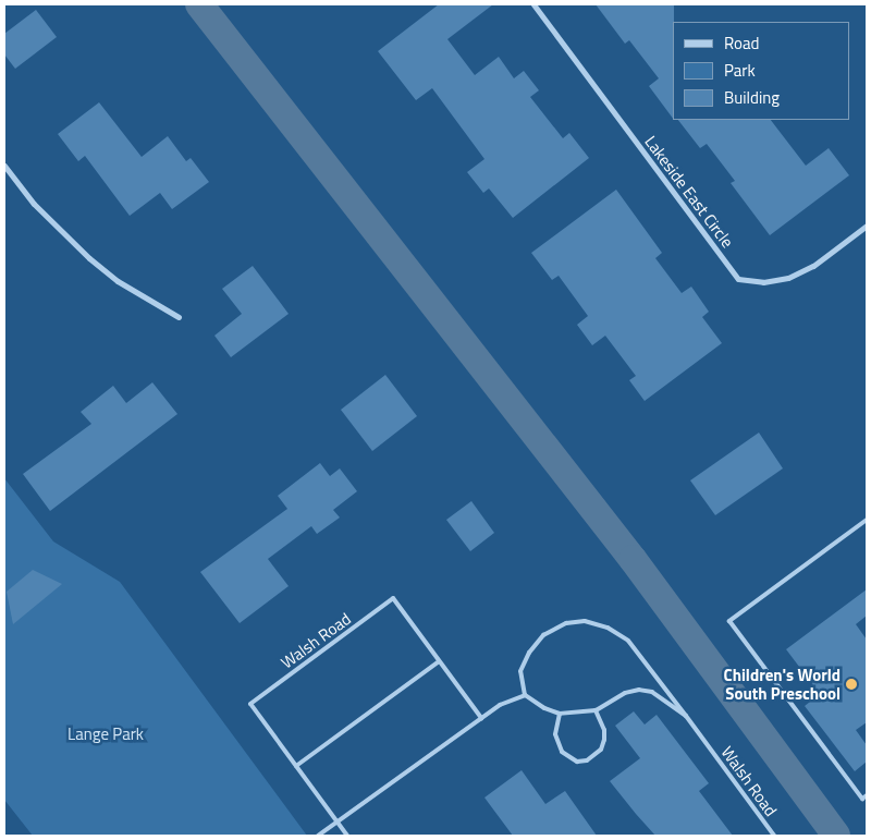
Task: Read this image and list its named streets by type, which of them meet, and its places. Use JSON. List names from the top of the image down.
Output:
{
  "streets": {
    "street": ["Lakeside East Circle"],
    "lane": ["Walsh Road"]
  },
  "parks": ["Lange Park"],
  "places": ["Children's World South Preschool"],
  "legend": ["Road", "Park", "Building"]
}
